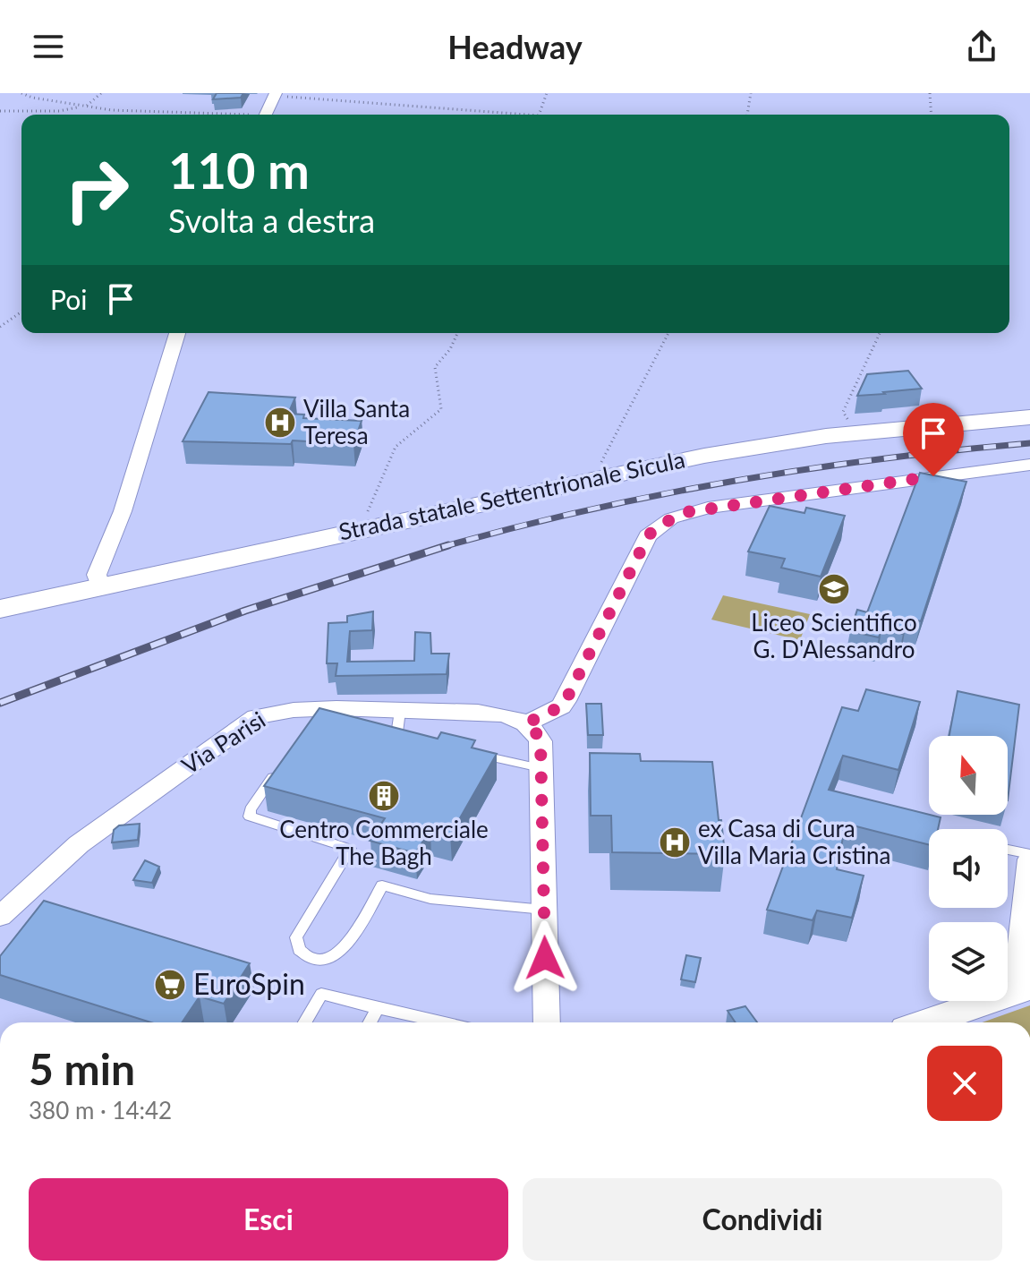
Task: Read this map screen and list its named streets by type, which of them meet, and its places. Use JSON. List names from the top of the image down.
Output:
{
  "streets": {
    "main road": ["Strada statale Settentrionale Sicula"],
    "street": ["Via Parisi"]
  },
  "places": {
    "hospital": ["Villa Santa Teresa", "ex Casa di Cura Villa Maria Cristina"],
    "school or university": ["Liceo Scientifico G. D'Alessandro"],
    "building": ["Centro Commerciale The Bagh"],
    "supermarket": ["EuroSpin"]
  },
  "north": "top",
  "page": {
    "header": "Headway",
    "turn": ["110 m", "Svolta a destra"],
    "then": "Poi",
    "heading": ["5 min", "380 m · 14:42"],
    "buttons": ["Esci", "Condividi"]
  }
}
